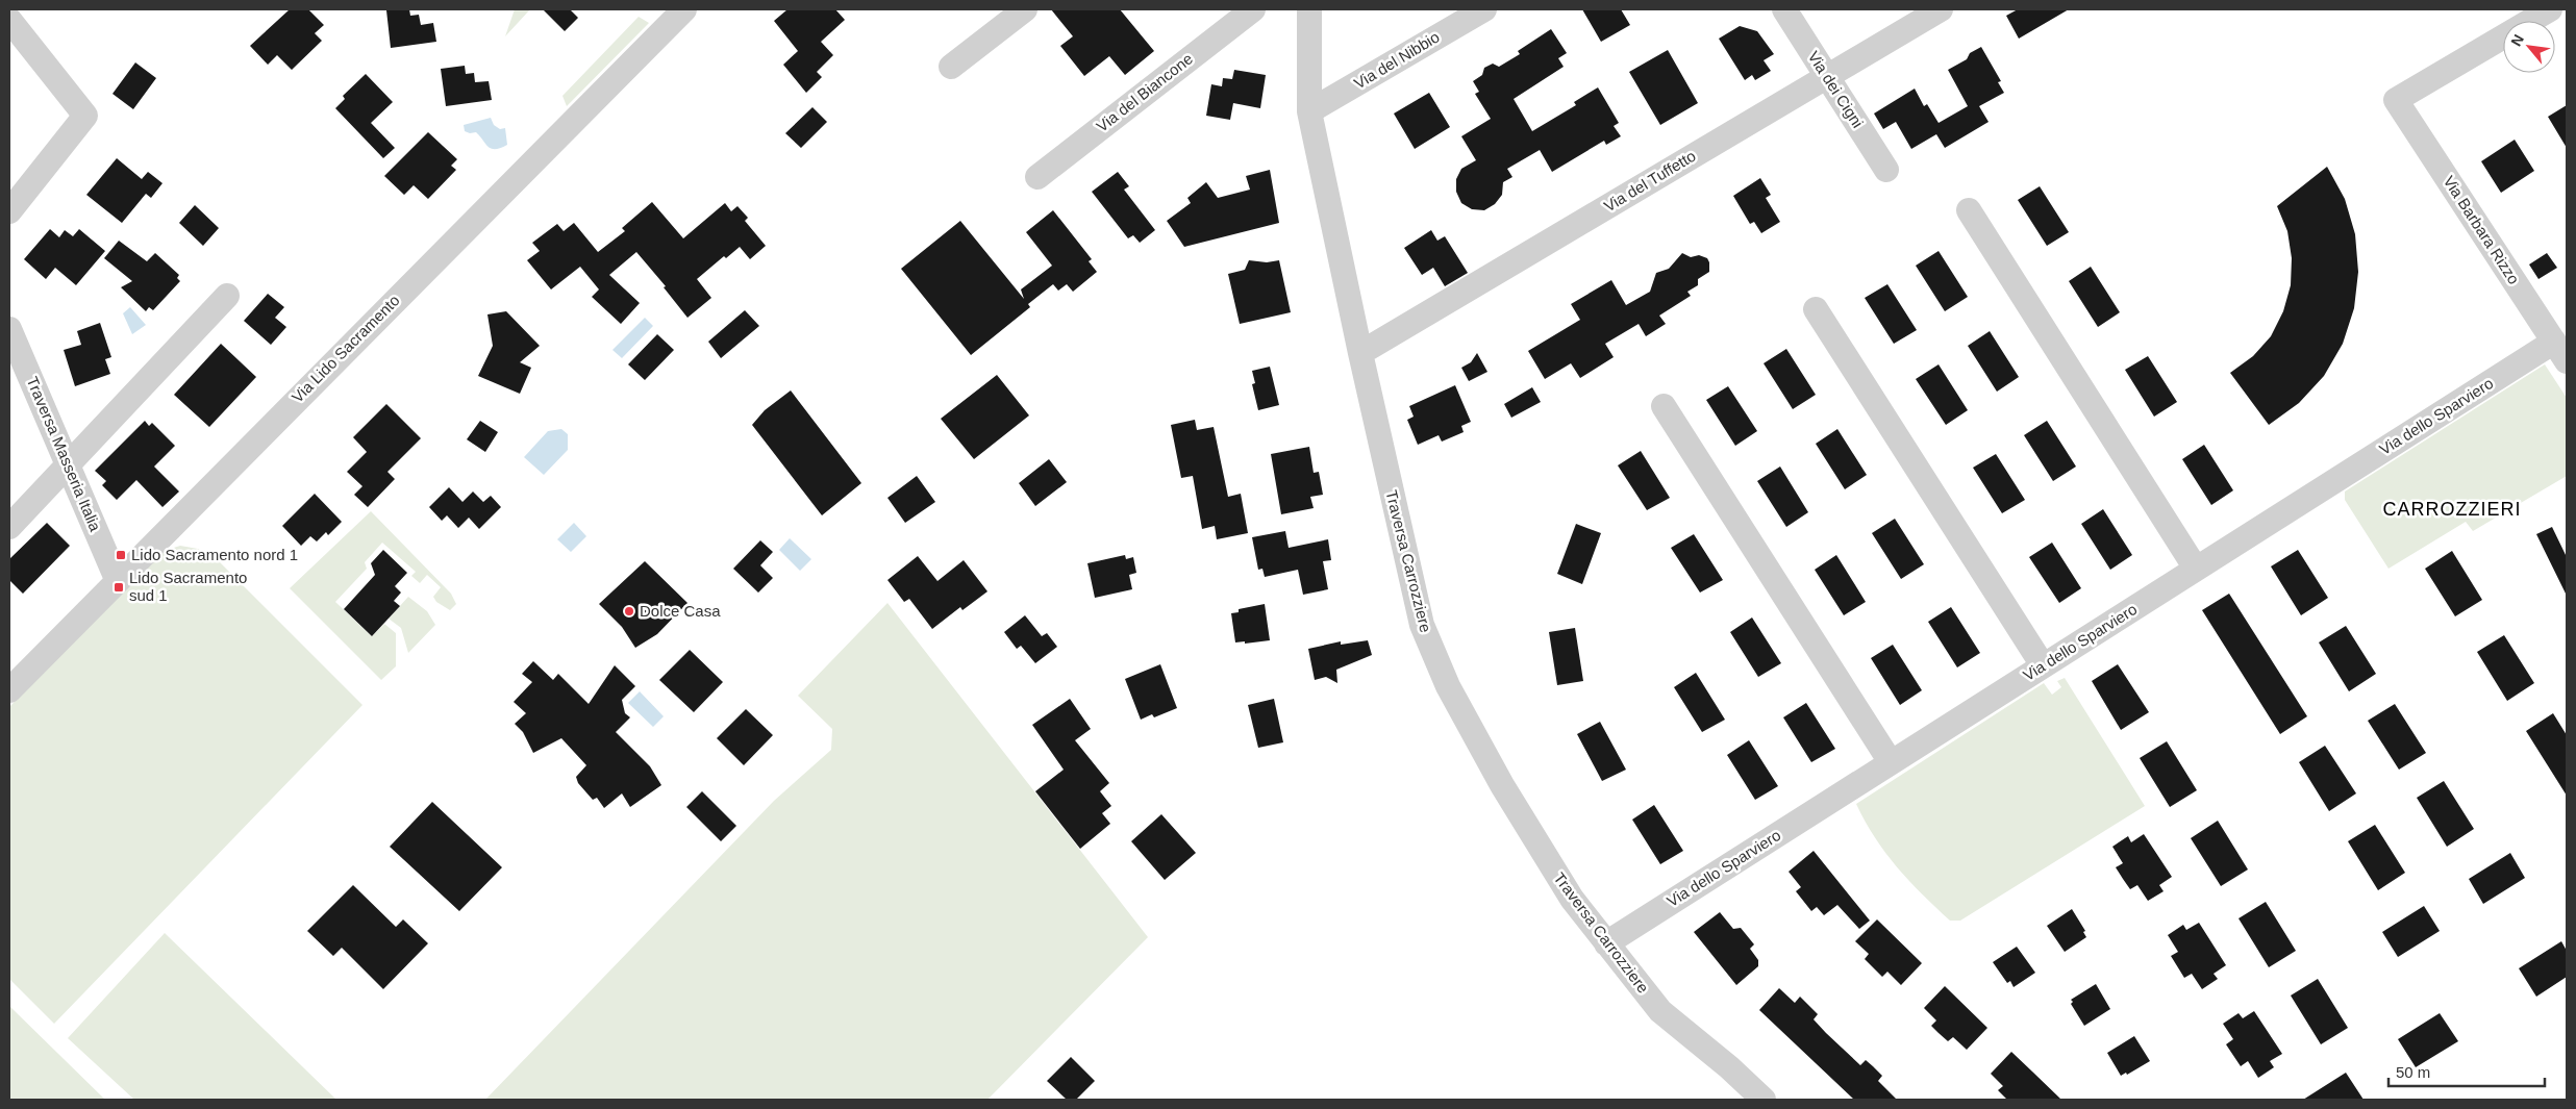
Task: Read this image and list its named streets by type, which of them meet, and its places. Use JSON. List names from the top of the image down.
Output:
{
  "streets": {
    "street": [
      "Via del Nibbio",
      "Via dei Cigni",
      "Via del Biancone",
      "Via del Tuffetto",
      "Via Barbara Rizzo",
      "Via Lido Sacramento",
      "Via dello Sparviero",
      "Traversa Masseria Italia",
      "Traversa Carrozziere"
    ]
  },
  "crossings": [
    ["Via del Nibbio", "Traversa Carrozziere"],
    ["Via dei Cigni", "Via del Tuffetto"],
    ["Via del Tuffetto", "Traversa Carrozziere"],
    ["Via Barbara Rizzo", "Via dello Sparviero"],
    ["Via Lido Sacramento", "Traversa Masseria Italia"],
    ["Via dello Sparviero", "Traversa Carrozziere"]
  ],
  "districts": ["CARROZZIERI"],
  "places": {
    "transit": ["Lido Sacramento nord 1", "Lido Sacramento sud 1"],
    "other": ["Dolce Casa"]
  },
  "scale_bar": "50 m",
  "north": "top left"
}
